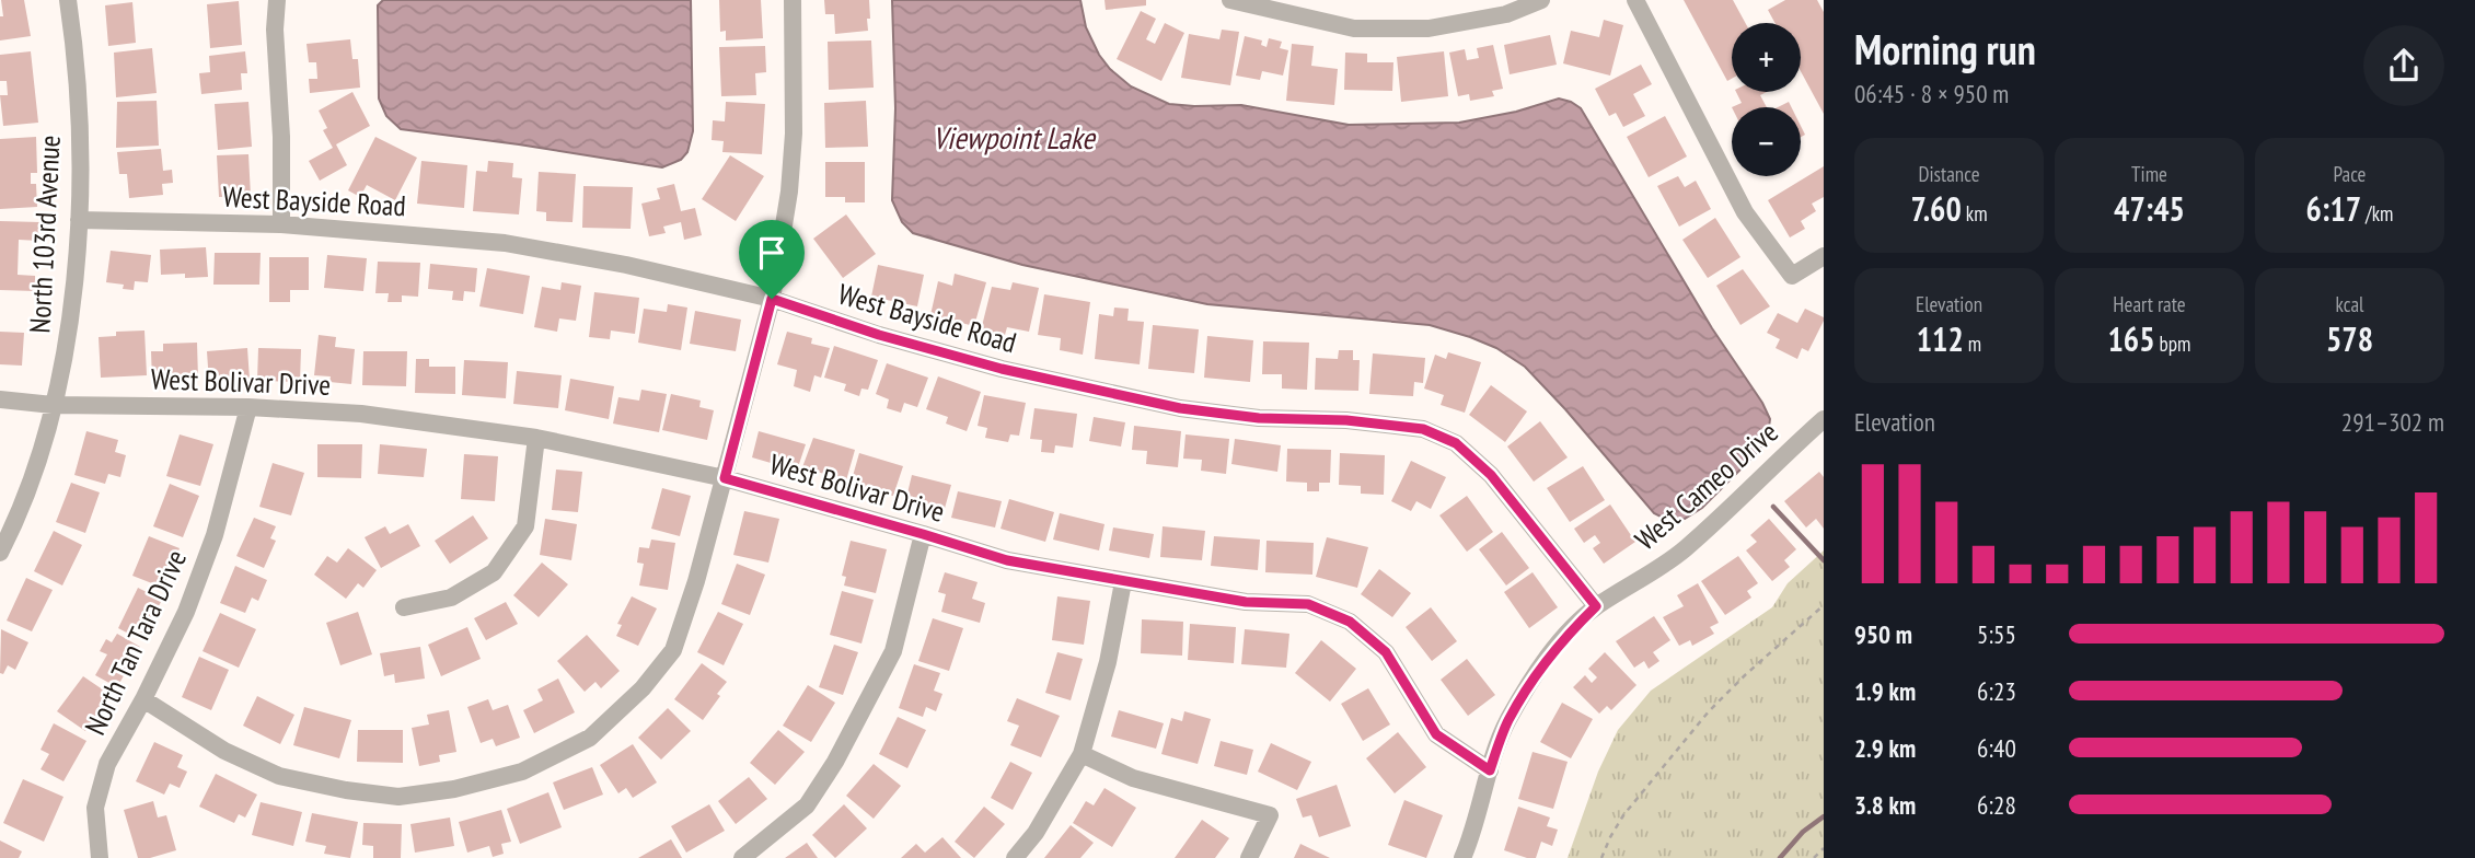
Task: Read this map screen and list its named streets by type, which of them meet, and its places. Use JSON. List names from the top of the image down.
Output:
{
  "streets": {
    "street": [
      "West Bayside Road",
      "North 103rd Avenue",
      "West Bolivar Drive",
      "West Cameo Drive",
      "North Tan Tara Drive"
    ]
  },
  "crossings": [
    ["West Bayside Road", "North 103rd Avenue"],
    ["West Bayside Road", "West Cameo Drive"],
    ["North 103rd Avenue", "West Bolivar Drive"],
    ["West Bolivar Drive", "West Cameo Drive"],
    ["West Bolivar Drive", "North Tan Tara Drive"]
  ],
  "water": ["Viewpoint Lake"],
  "page": {
    "heading": ["Morning run", "06:45 · 8 × 950 m"],
    "map_buttons": ["+", "−"],
    "stats": [
      ["Distance", "7.60 km"],
      ["Time", "47:45"],
      ["Pace", "6:17 /km"],
      ["Elevation", "112 m"],
      ["Heart rate", "165 bpm"],
      ["kcal", "578"]
    ],
    "chart": ["Elevation", "291–302 m"],
    "list": [
      {
        "name": "950 m",
        "note": "5:55"
      },
      {
        "name": "1.9 km",
        "note": "6:23"
      },
      {
        "name": "2.9 km",
        "note": "6:40"
      },
      {
        "name": "3.8 km",
        "note": "6:28"
      }
    ]
  }
}
